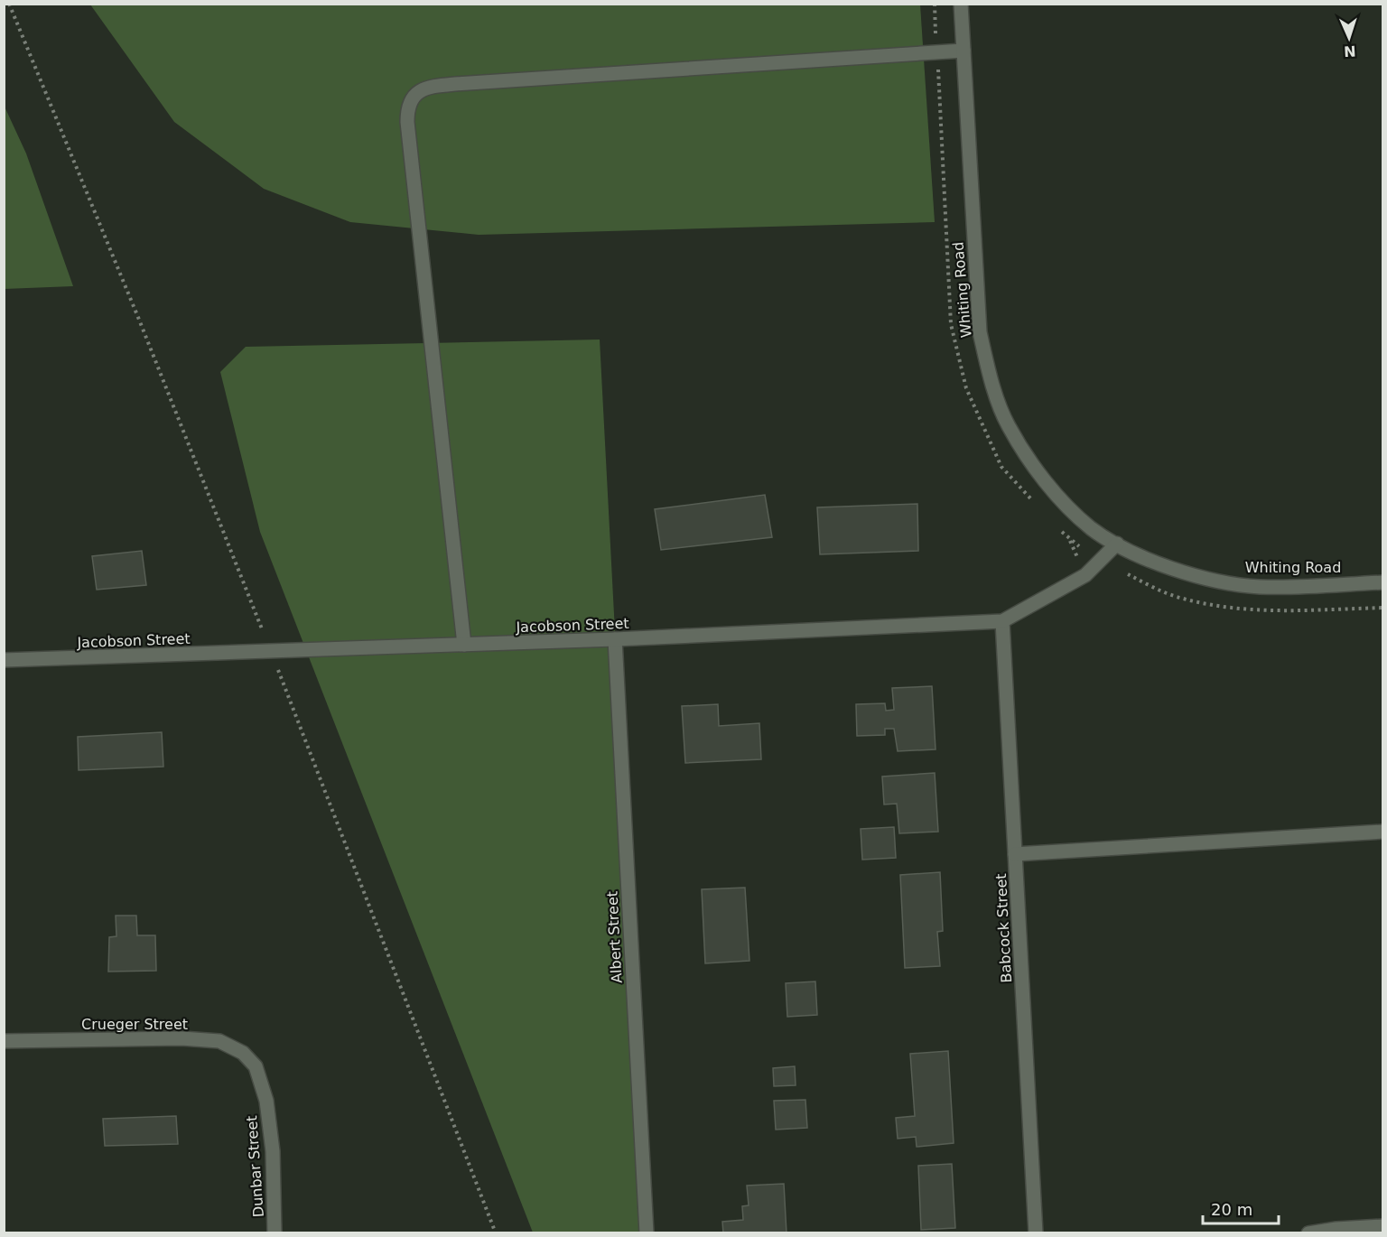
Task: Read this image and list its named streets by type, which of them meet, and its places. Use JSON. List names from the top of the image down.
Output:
{
  "streets": {
    "street": [
      "Whiting Road",
      "Jacobson Street",
      "Babcock Street",
      "Albert Street",
      "Crueger Street",
      "Dunbar Street"
    ]
  },
  "crossings": [
    ["Whiting Road", "Jacobson Street"],
    ["Jacobson Street", "Babcock Street"],
    ["Jacobson Street", "Albert Street"],
    ["Crueger Street", "Dunbar Street"]
  ],
  "scale_bar": "20 m",
  "north": "bottom"
}
